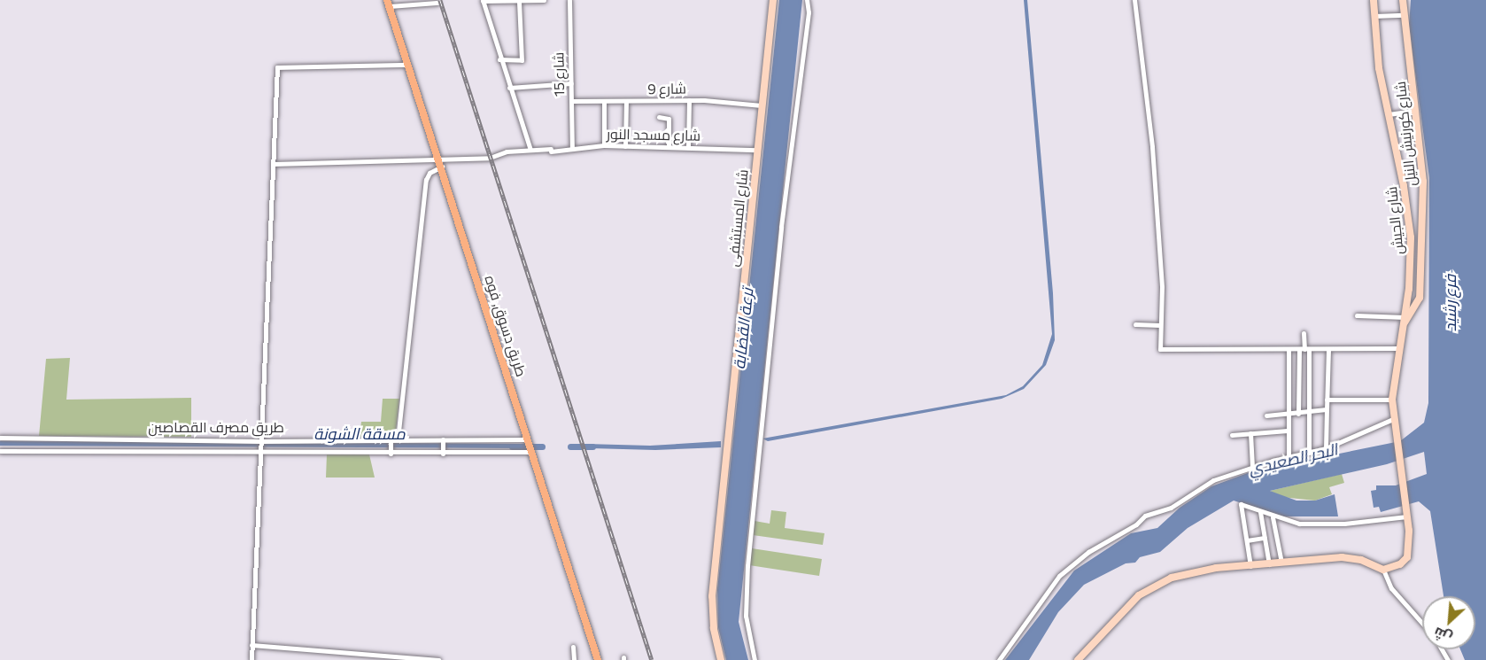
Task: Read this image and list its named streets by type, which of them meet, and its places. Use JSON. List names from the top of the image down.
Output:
{
  "streets": {
    "main road": [
      "شارع كورنيش النيل",
      "شارع المستشفى",
      "شارع الجيش",
      "طريق دسوق, فوه"
    ],
    "street": [
      "شارع 15",
      "شارع 9",
      "شارع مسجد النور",
      "طريق مصرف القصاصين"
    ]
  },
  "crossings": [
    ["شارع 15", "شارع 9"],
    ["شارع 15", "شارع مسجد النور"],
    ["شارع 9", "شارع المستشفى"],
    ["شارع كورنيش النيل", "شارع الجيش"],
    ["شارع مسجد النور", "شارع المستشفى"],
    ["شارع مسجد النور", "طريق دسوق, فوه"],
    ["طريق دسوق, فوه", "طريق مصرف القصاصين"]
  ],
  "water": [
    "فرع رشيد",
    "ترعة القضابة",
    "مسقة الشونة",
    "البحر الصعيدي"
  ],
  "north": "bottom left"
}
